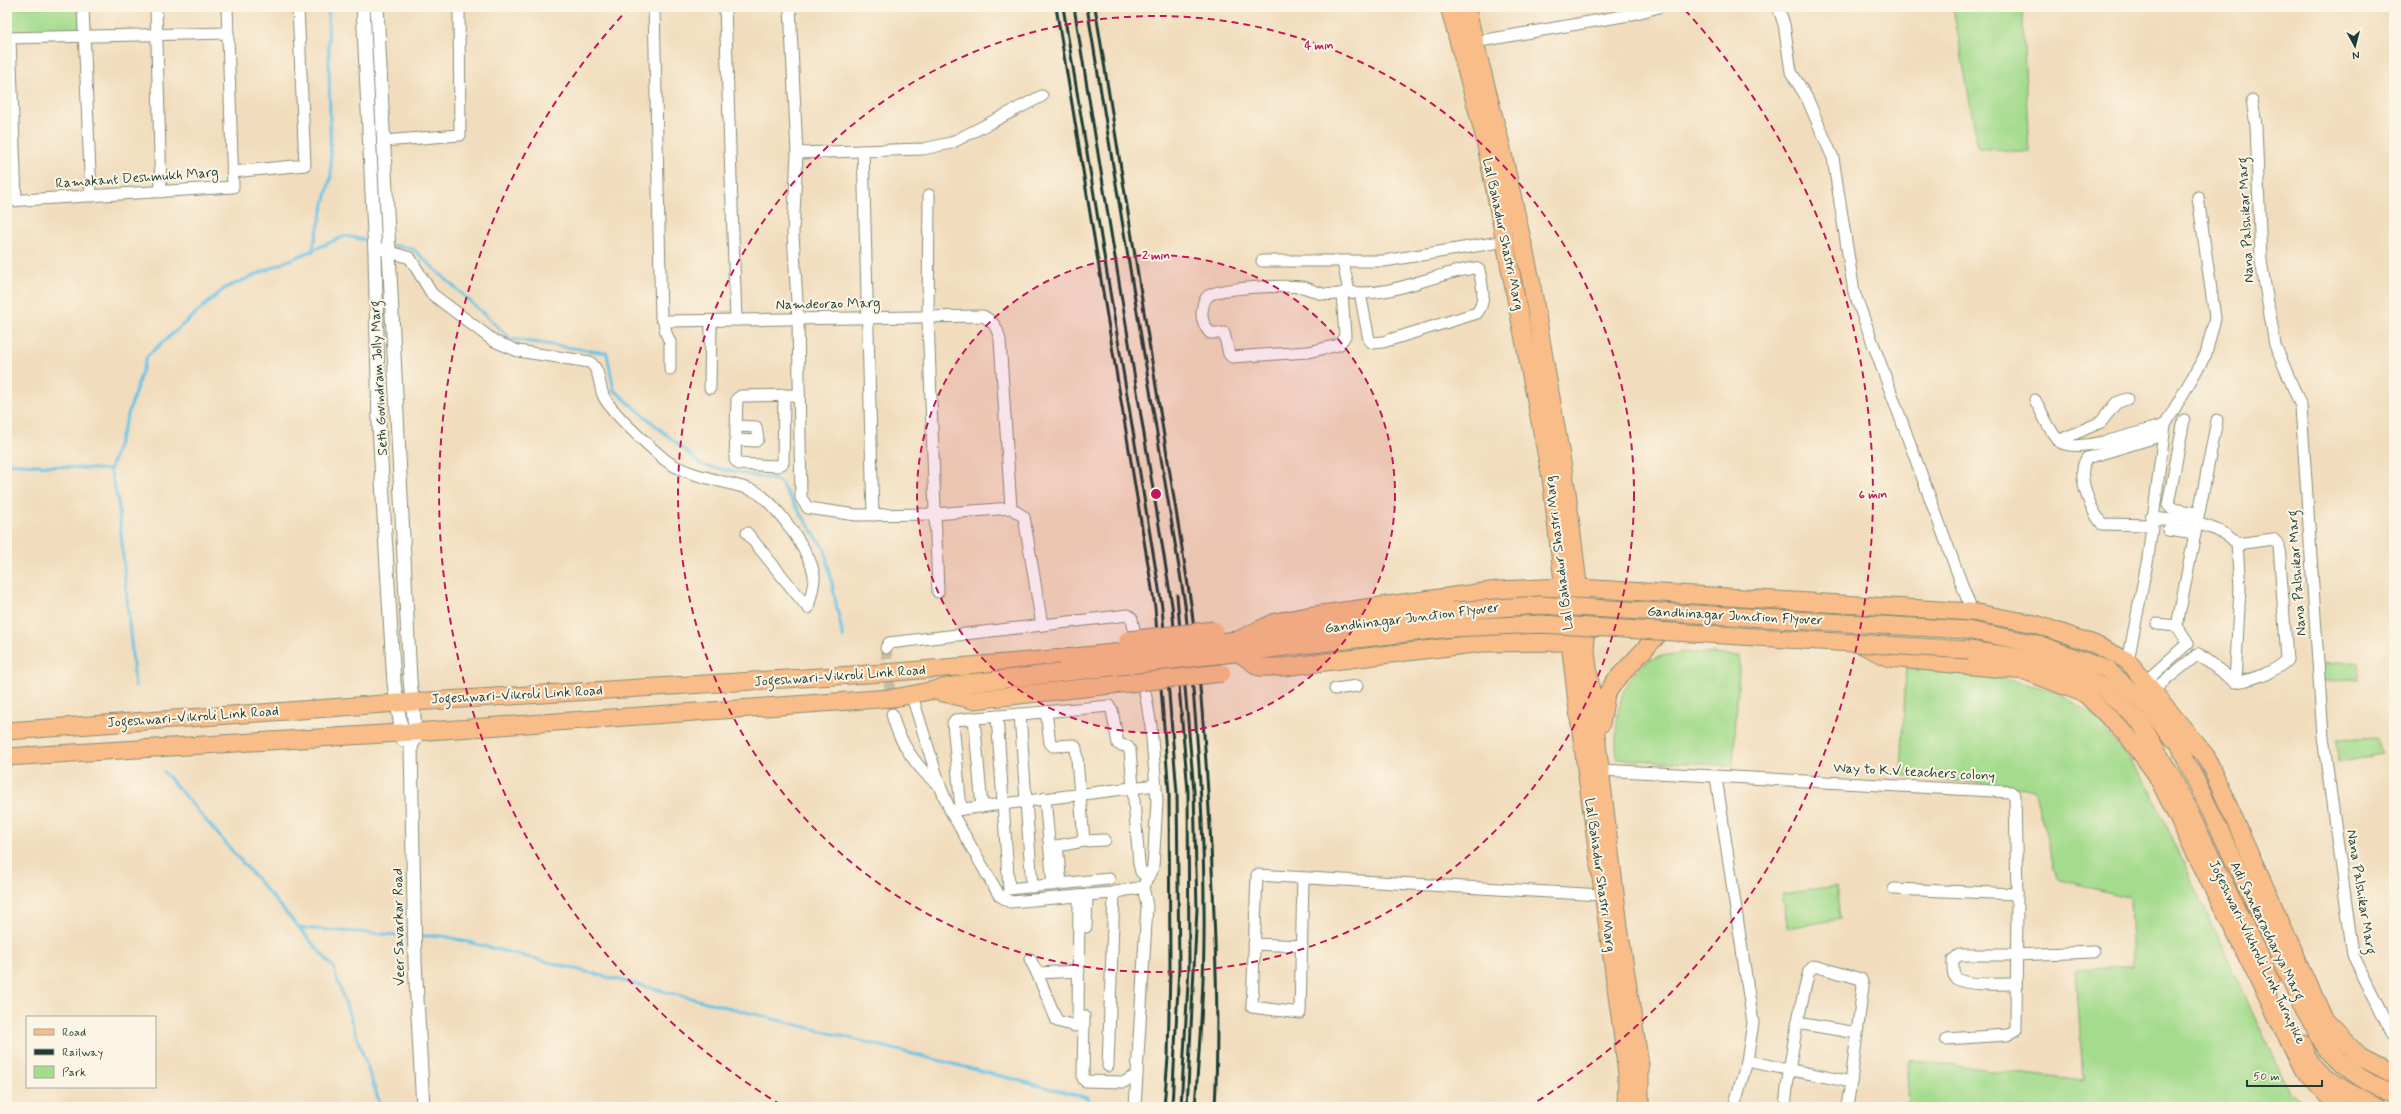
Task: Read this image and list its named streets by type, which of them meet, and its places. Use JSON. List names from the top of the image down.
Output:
{
  "streets": {
    "main road": [
      "Lal Bahadur Shastri Marg",
      "Gandhinagar Junction Flyover",
      "Jogeshwari-Vikroli Link Road",
      "Adi Sankaracharya Marg",
      "Jogeshwari-Vikhroli Link Turnpike"
    ],
    "street": [
      "Ramakant Deshmukh Marg",
      "Nana Palshikar Marg",
      "Namdeorao Marg",
      "Seth Govindram Jolly Marg",
      "Way to K.V teachers colony",
      "Veer Savarkar Road"
    ]
  },
  "crossings": [
    ["Lal Bahadur Shastri Marg", "Way to K.V teachers colony"],
    ["Seth Govindram Jolly Marg", "Jogeshwari-Vikroli Link Road"],
    ["Seth Govindram Jolly Marg", "Veer Savarkar Road"],
    ["Gandhinagar Junction Flyover", "Adi Sankaracharya Marg"],
    ["Gandhinagar Junction Flyover", "Jogeshwari-Vikhroli Link Turnpike"],
    ["Jogeshwari-Vikroli Link Road", "Veer Savarkar Road"]
  ],
  "legend": ["Road", "Railway", "Park"],
  "scale_bar": "50 m",
  "north": "bottom",
  "rings": ["4 min", "2 min", "6 min"]
}
